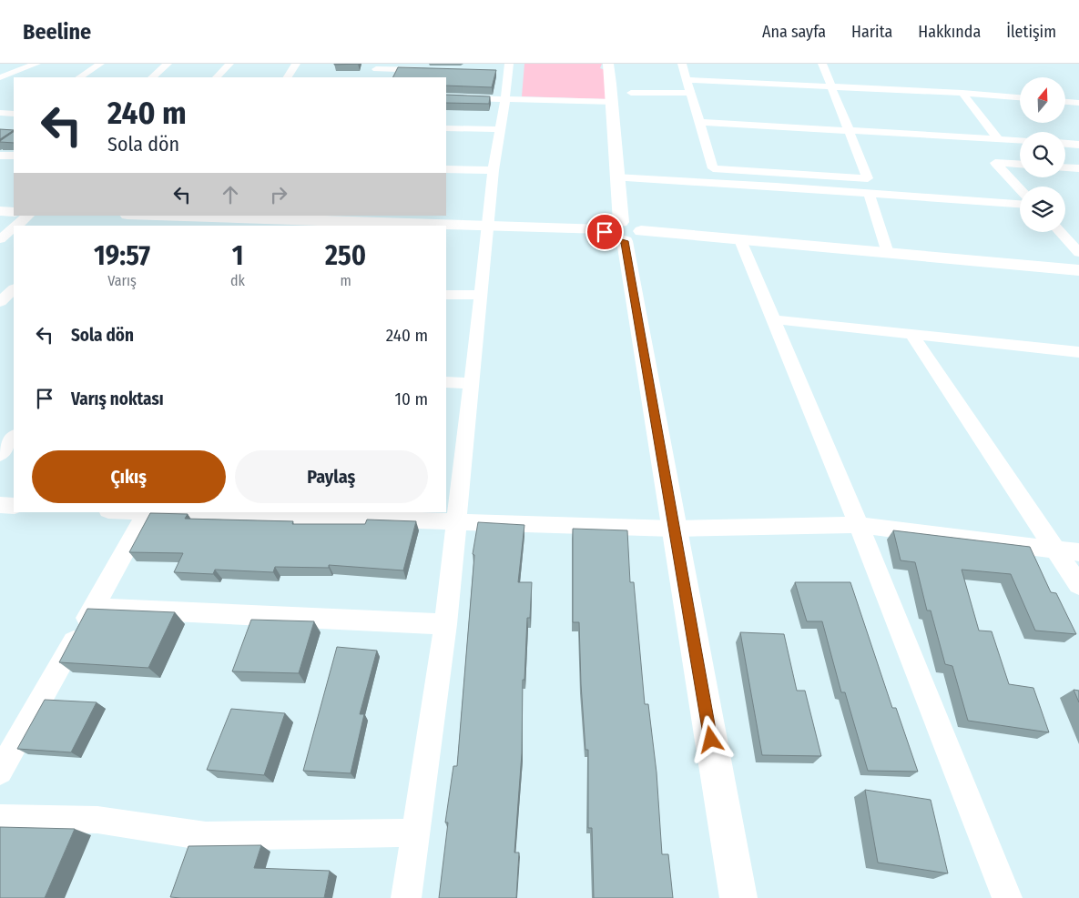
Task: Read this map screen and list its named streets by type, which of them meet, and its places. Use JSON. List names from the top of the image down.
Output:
{
  "north": "top",
  "page": {
    "header": "Beeline",
    "nav": [
      "Ana sayfa",
      "Harita",
      "Hakkında",
      "İletişim"
    ],
    "turn": ["240 m", "Sola dön"],
    "eta": [
      "19:57",
      "Varış",
      "1",
      "dk",
      "250",
      "m"
    ],
    "list": [
      {
        "name": "Sola dön",
        "value": "240 m"
      },
      {
        "name": "Varış noktası",
        "value": "10 m"
      }
    ],
    "buttons": ["Çıkış", "Paylaş"]
  }
}
